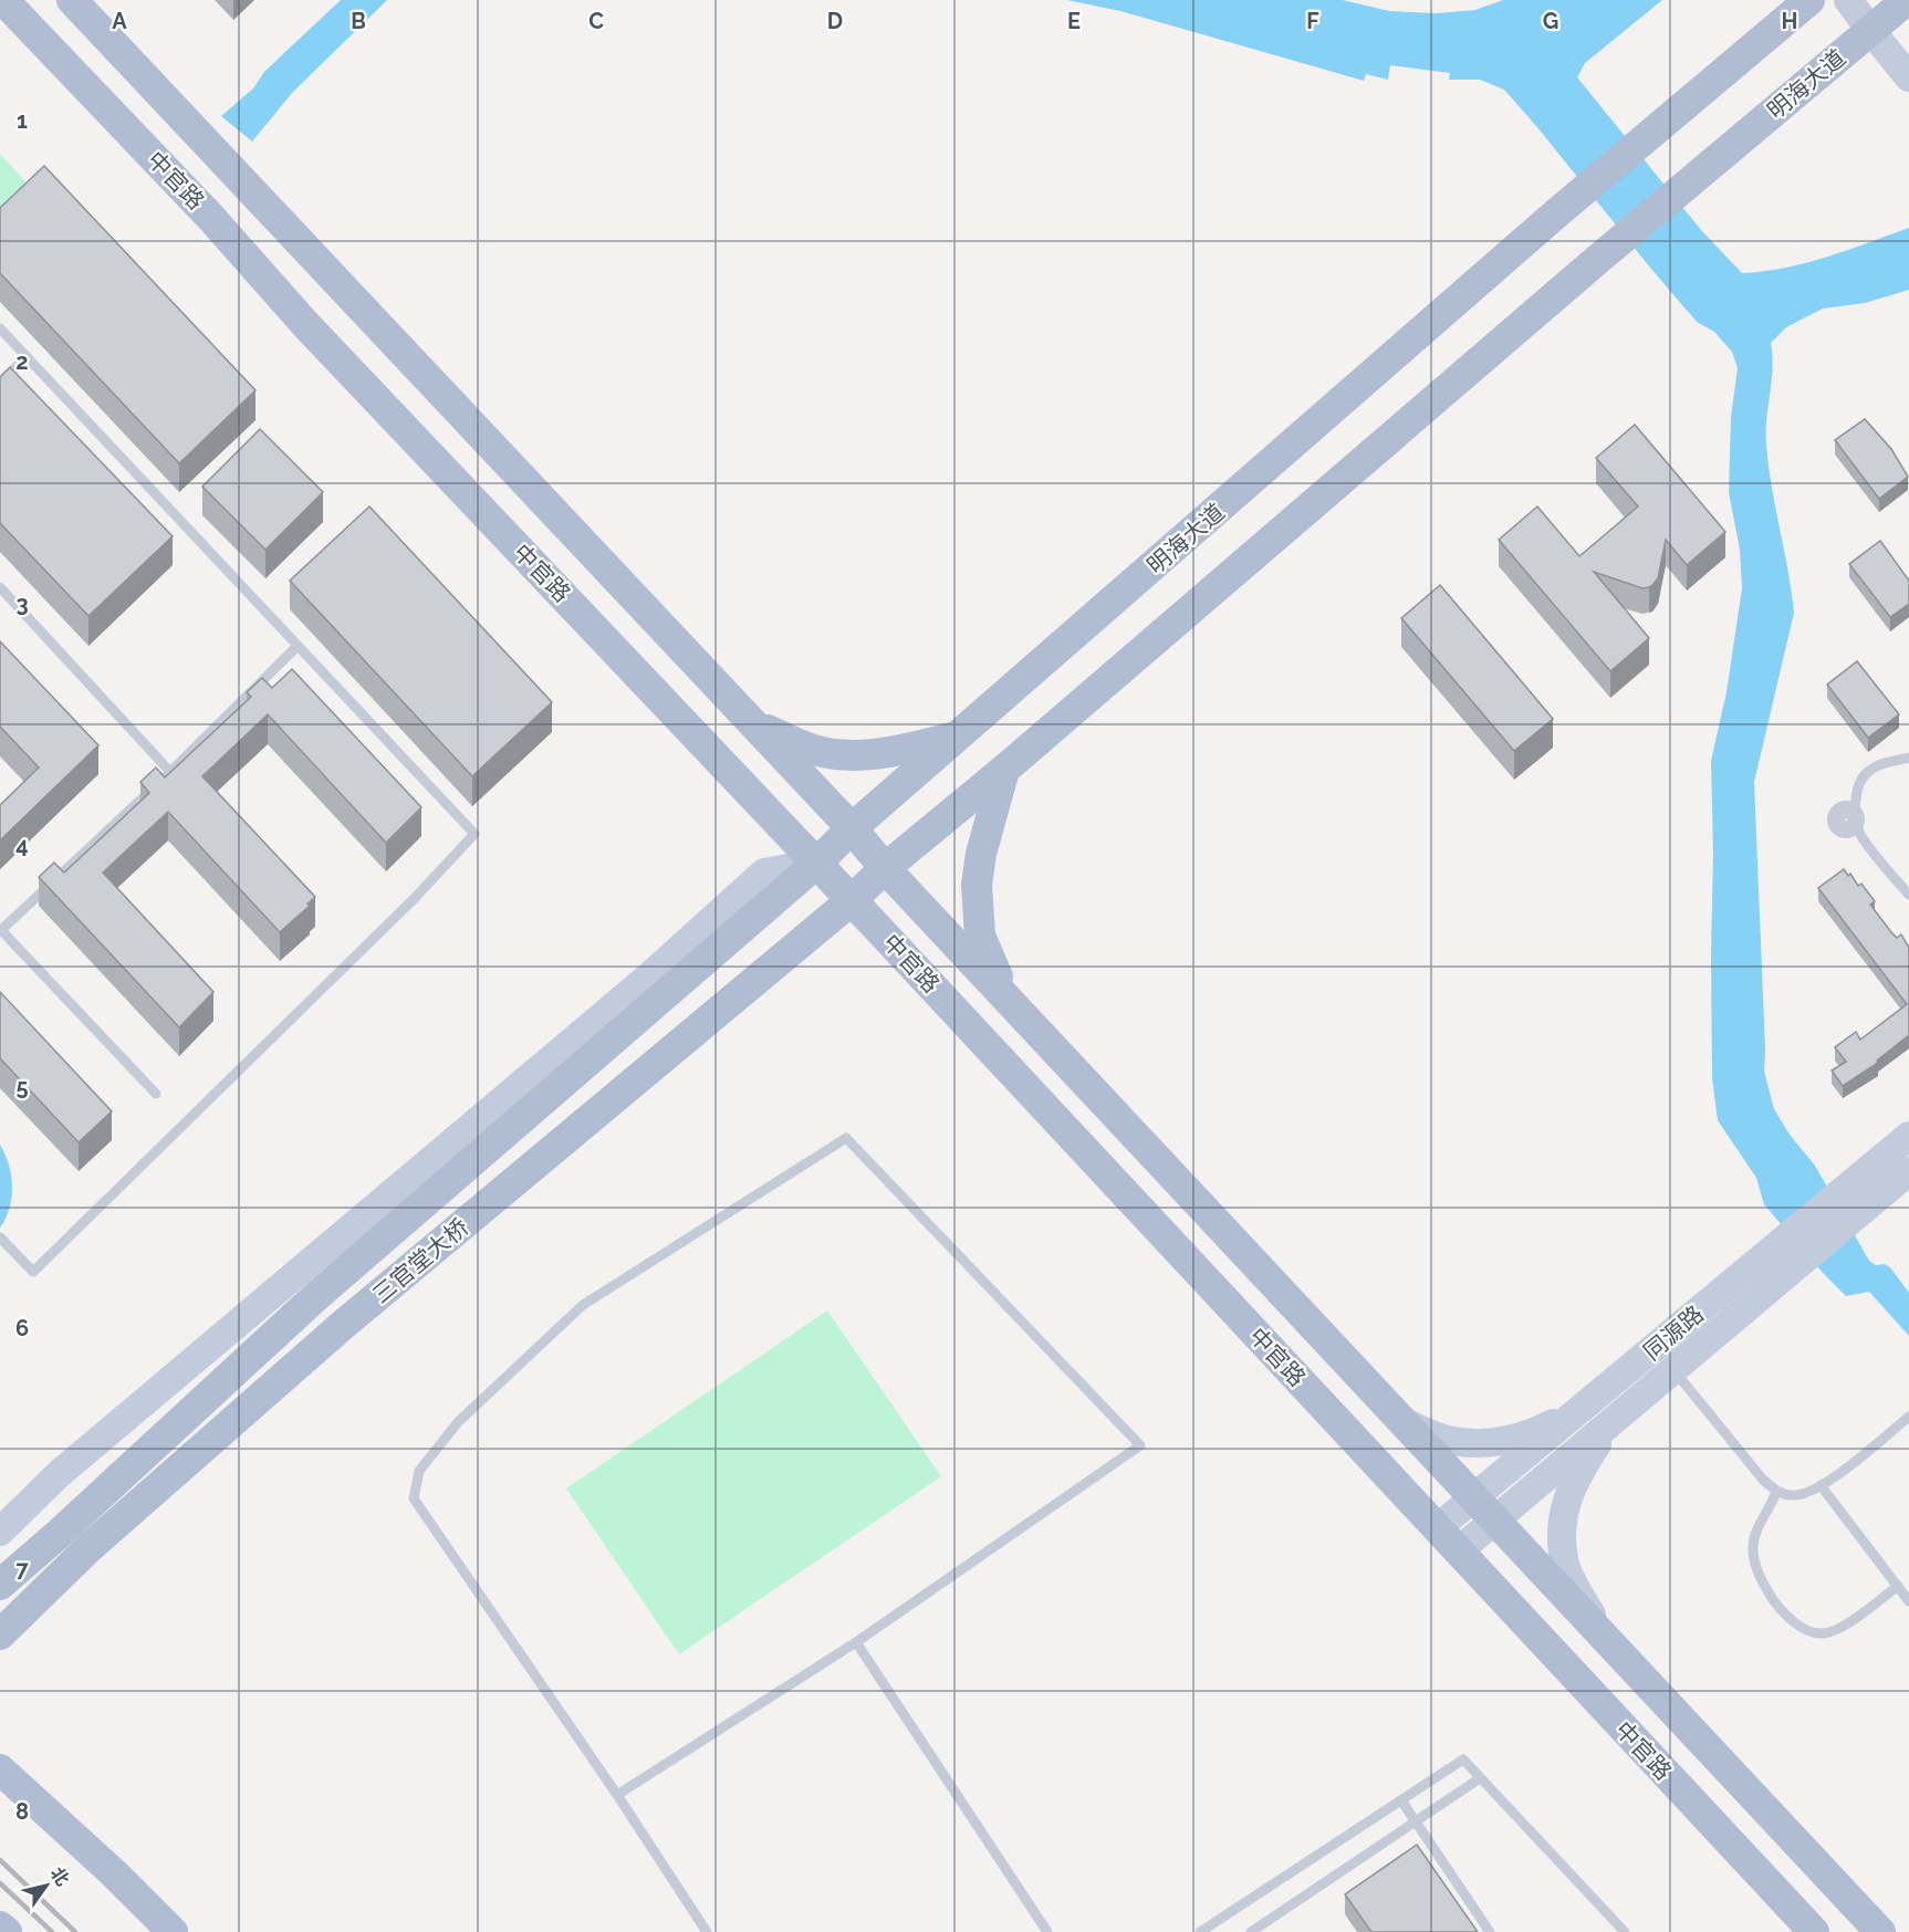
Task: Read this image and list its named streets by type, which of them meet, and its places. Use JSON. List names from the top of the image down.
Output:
{
  "streets": {
    "main road": ["明海大道", "中官路", "三官堂大桥"],
    "street": ["同源路"]
  },
  "crossings": [
    ["明海大道", "中官路"],
    ["明海大道", "三官堂大桥"],
    ["中官路", "三官堂大桥"],
    ["中官路", "同源路"]
  ],
  "north": "top right",
  "grid": {
    "columns": [
      "A",
      "B",
      "C",
      "D",
      "E",
      "F",
      "G",
      "H"
    ],
    "rows": [
      "1",
      "2",
      "3",
      "4",
      "5",
      "6",
      "7",
      "8"
    ]
  }
}
